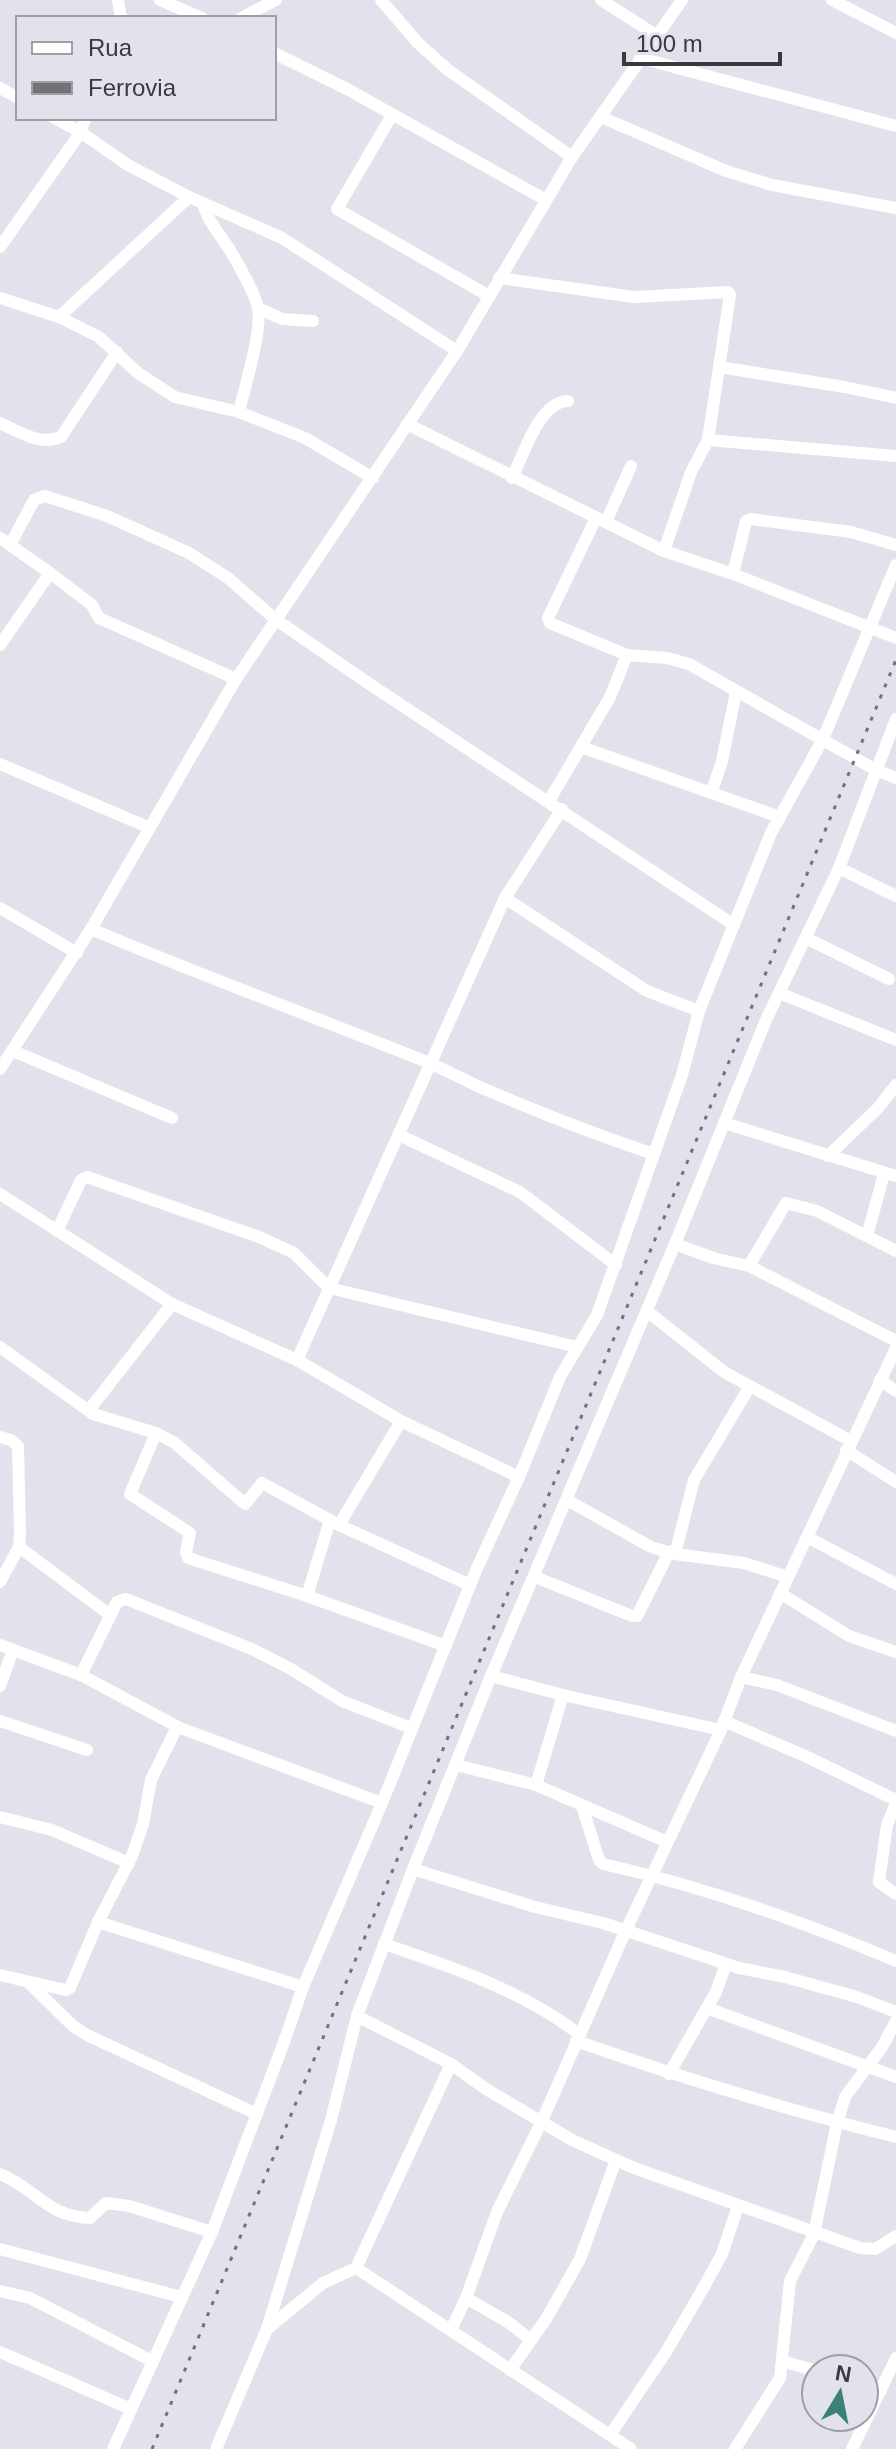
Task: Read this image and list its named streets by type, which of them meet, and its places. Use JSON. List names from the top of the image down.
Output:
{
  "legend": ["Rua", "Ferrovia"],
  "scale_bar": "100 m",
  "north": "top"
}
